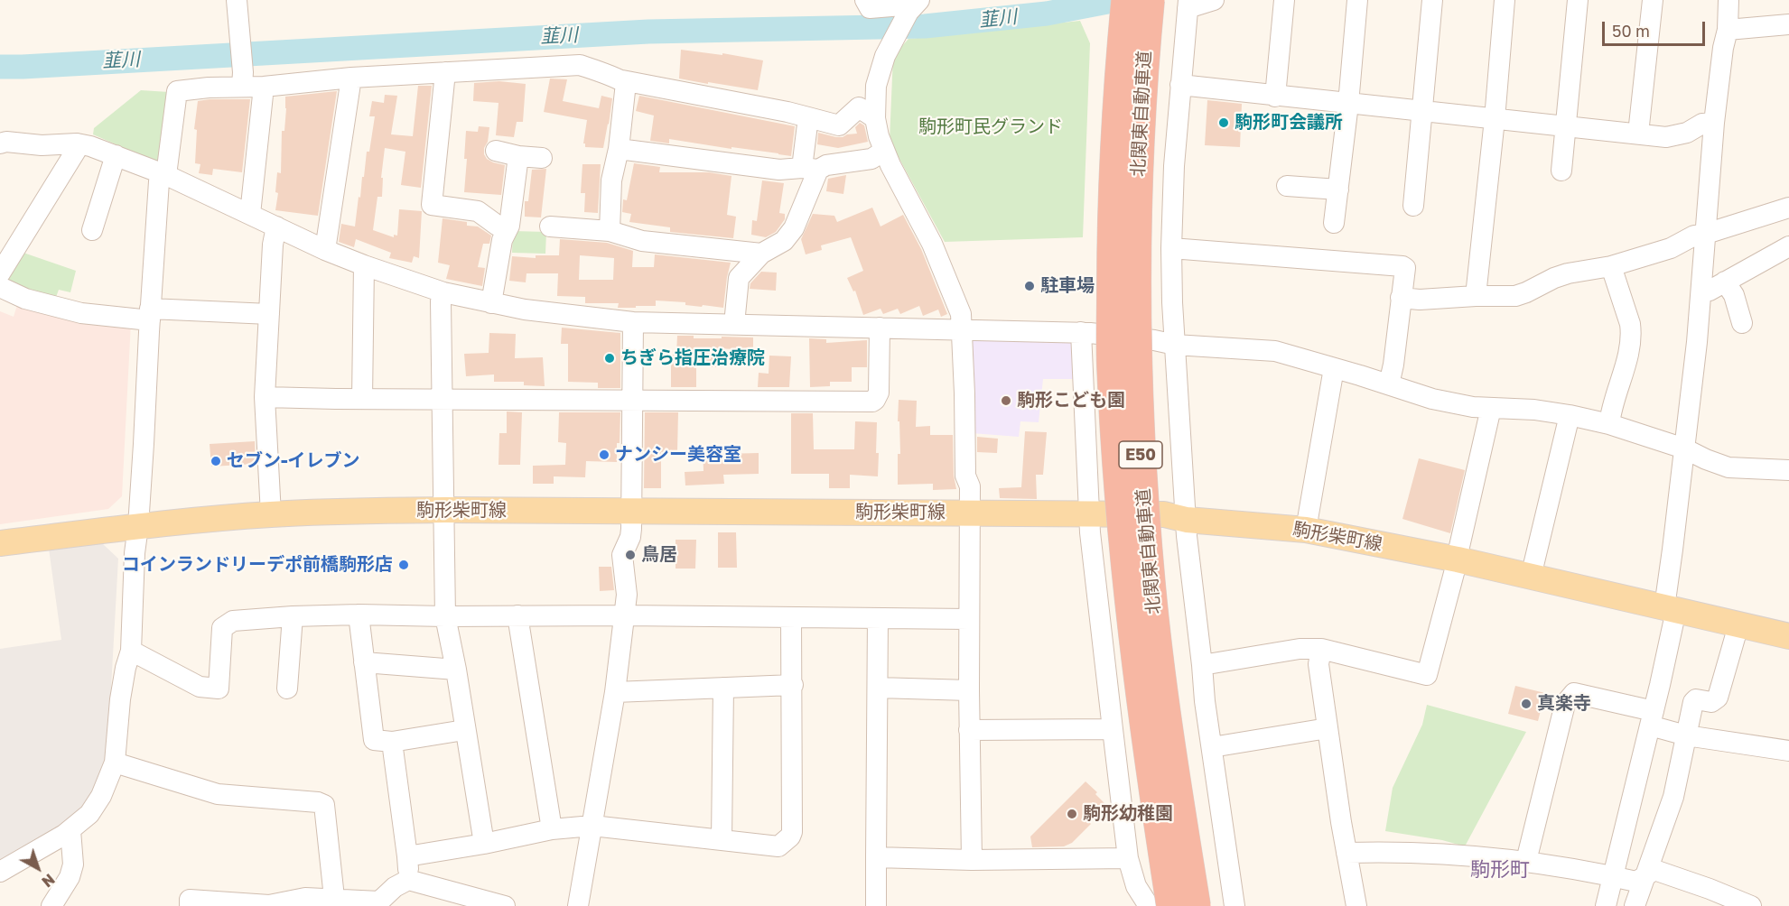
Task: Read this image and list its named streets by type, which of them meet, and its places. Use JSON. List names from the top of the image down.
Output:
{
  "streets": {
    "highway": ["北関東自動車道", "E50"],
    "main road": ["駒形柴町線"]
  },
  "districts": ["駒形町"],
  "water": ["韮川"],
  "parks": ["駒形町民グランド"],
  "places": [
    "駒形町会議所",
    "駐車場",
    "ちぎら指圧治療院",
    "駒形こども園",
    "ナンシー美容室",
    "セブン-イレブン",
    "鳥居",
    "コインランドリーデポ前橋駒形店",
    "真楽寺",
    "駒形幼稚園"
  ],
  "scale_bar": "50 m",
  "north": "bottom right"
}
